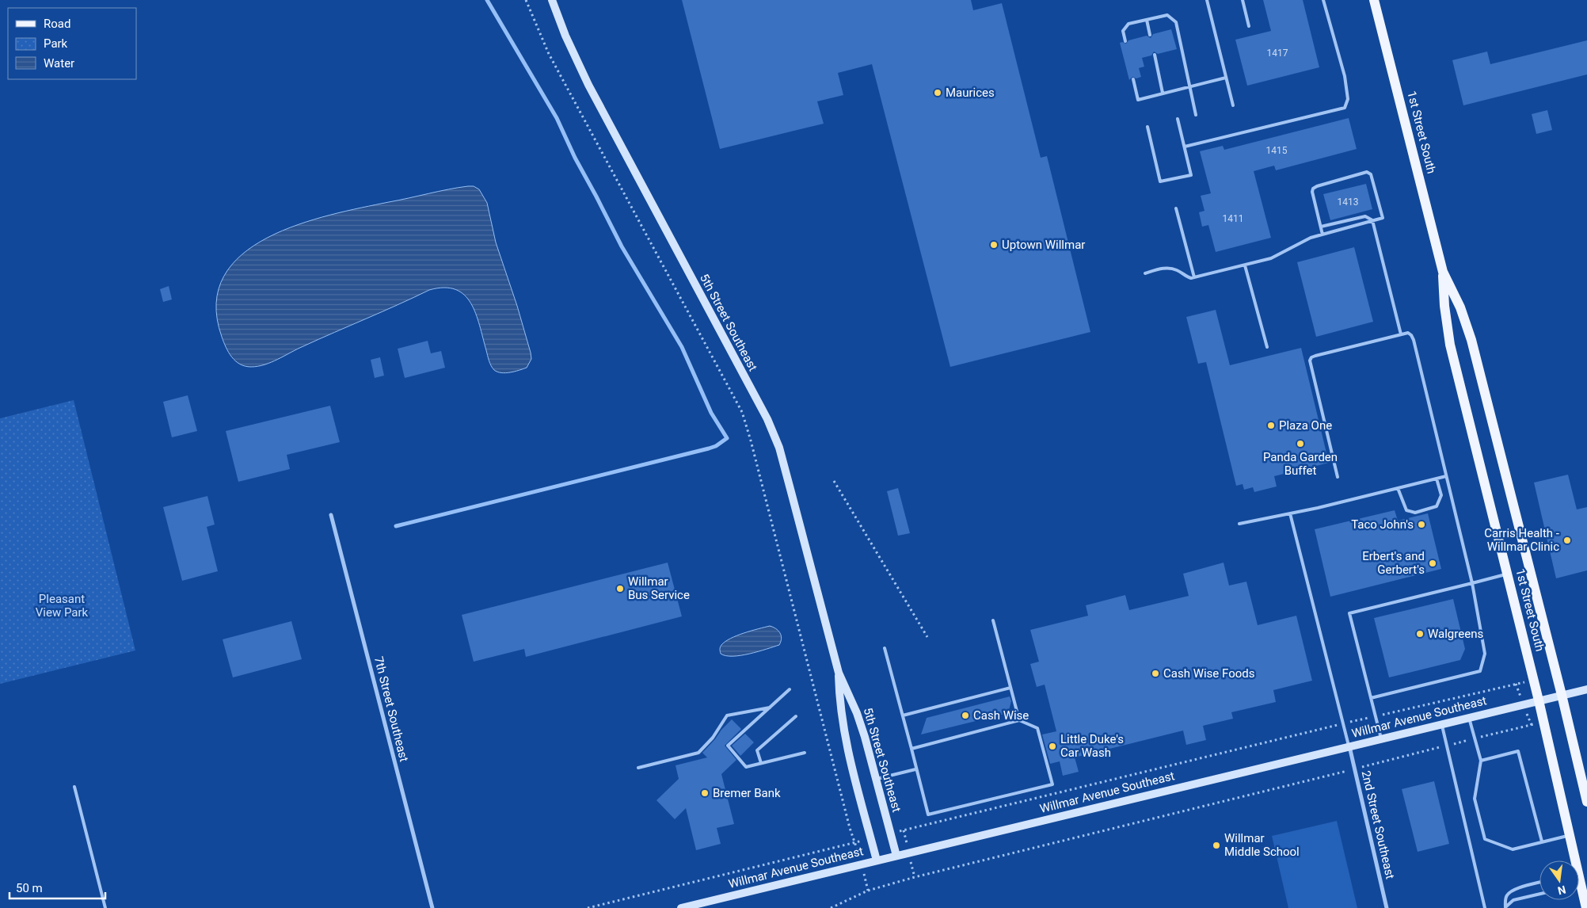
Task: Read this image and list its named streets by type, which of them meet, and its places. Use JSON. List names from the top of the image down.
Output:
{
  "streets": {
    "main road": ["1st Street South"],
    "street": [
      "5th Street Southeast",
      "7th Street Southeast",
      "Willmar Avenue Southeast",
      "2nd Street Southeast"
    ]
  },
  "crossings": [
    ["1st Street South", "Willmar Avenue Southeast"],
    ["5th Street Southeast", "Willmar Avenue Southeast"],
    ["Willmar Avenue Southeast", "2nd Street Southeast"]
  ],
  "parks": ["Pleasant View Park"],
  "places": [
    "Maurices",
    "Uptown Willmar",
    "Plaza One",
    "Panda Garden Buffet",
    "Taco John's",
    "Carris Health - Willmar Clinic",
    "Erbert's and Gerbert's",
    "Willmar Bus Service",
    "Walgreens",
    "Cash Wise Foods",
    "Cash Wise",
    "Little Duke's Car Wash",
    "Bremer Bank",
    "Willmar Middle School"
  ],
  "house_numbers": [
    "1417",
    "1415",
    "1413",
    "1411"
  ],
  "legend": ["Road", "Park", "Water"],
  "scale_bar": "50 m",
  "north": "bottom"
}
